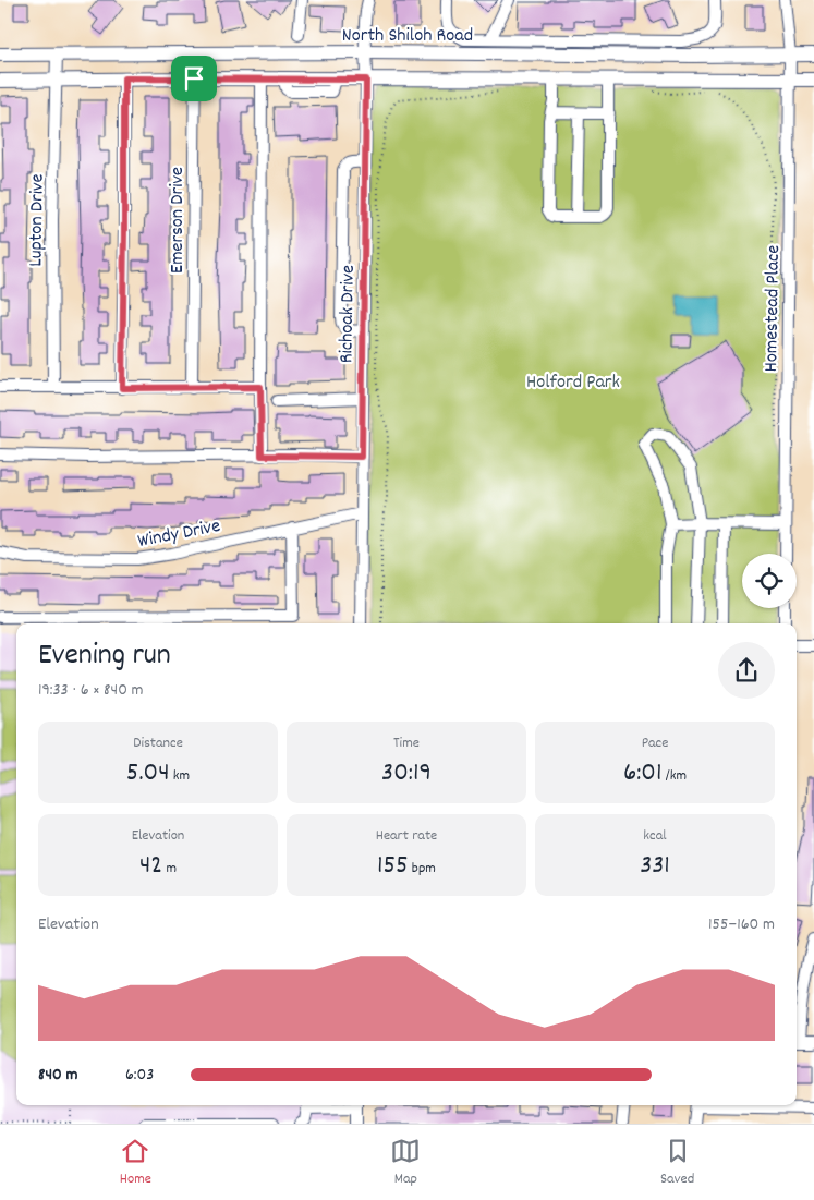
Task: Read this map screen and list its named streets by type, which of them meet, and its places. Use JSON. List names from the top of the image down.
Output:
{
  "streets": {
    "main road": ["North Shiloh Road"],
    "street": [
      "Lupton Drive",
      "Emerson Drive",
      "Homestead Place",
      "Richoak Drive",
      "Windy Drive"
    ]
  },
  "crossings": [
    ["North Shiloh Road", "Lupton Drive"],
    ["North Shiloh Road", "Emerson Drive"],
    ["North Shiloh Road", "Homestead Place"],
    ["North Shiloh Road", "Richoak Drive"],
    ["Richoak Drive", "Windy Drive"]
  ],
  "parks": ["Holford Park"],
  "page": {
    "heading": ["Evening run", "19:33 · 6 × 840 m"],
    "stats": [
      ["Distance", "5.04 km"],
      ["Time", "30:19"],
      ["Pace", "6:01 /km"],
      ["Elevation", "42 m"],
      ["Heart rate", "155 bpm"],
      ["kcal", "331"]
    ],
    "chart": ["Elevation", "155–160 m"],
    "list": [
      {
        "name": "840 m",
        "note": "6:03"
      }
    ],
    "tabs": ["Home", "Map", "Saved"]
  }
}
